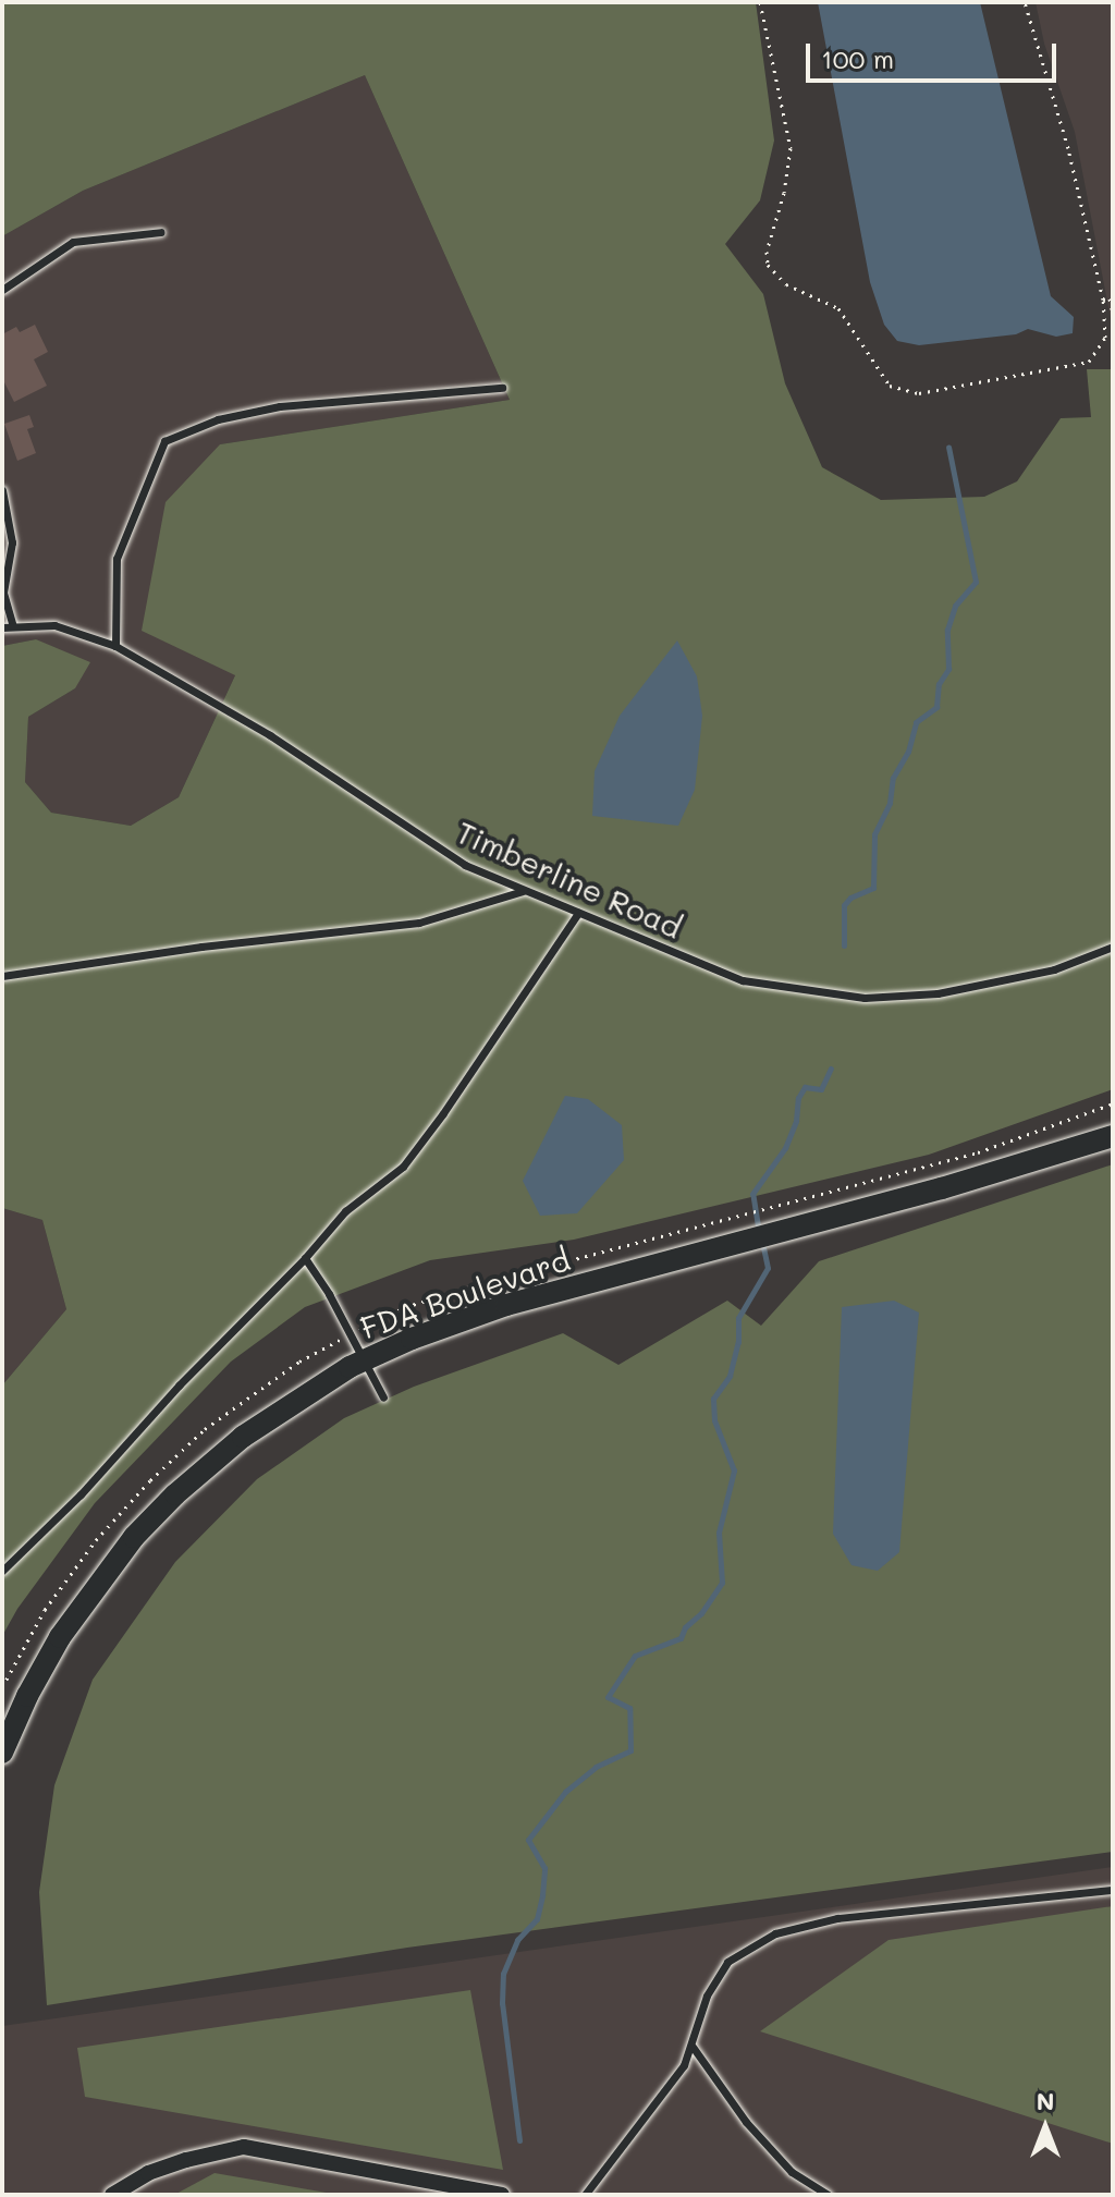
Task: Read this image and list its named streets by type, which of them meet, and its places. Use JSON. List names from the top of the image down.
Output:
{
  "streets": {
    "street": ["FDA Boulevard"],
    "lane": ["Timberline Road"]
  },
  "scale_bar": "100 m",
  "north": "top"
}
